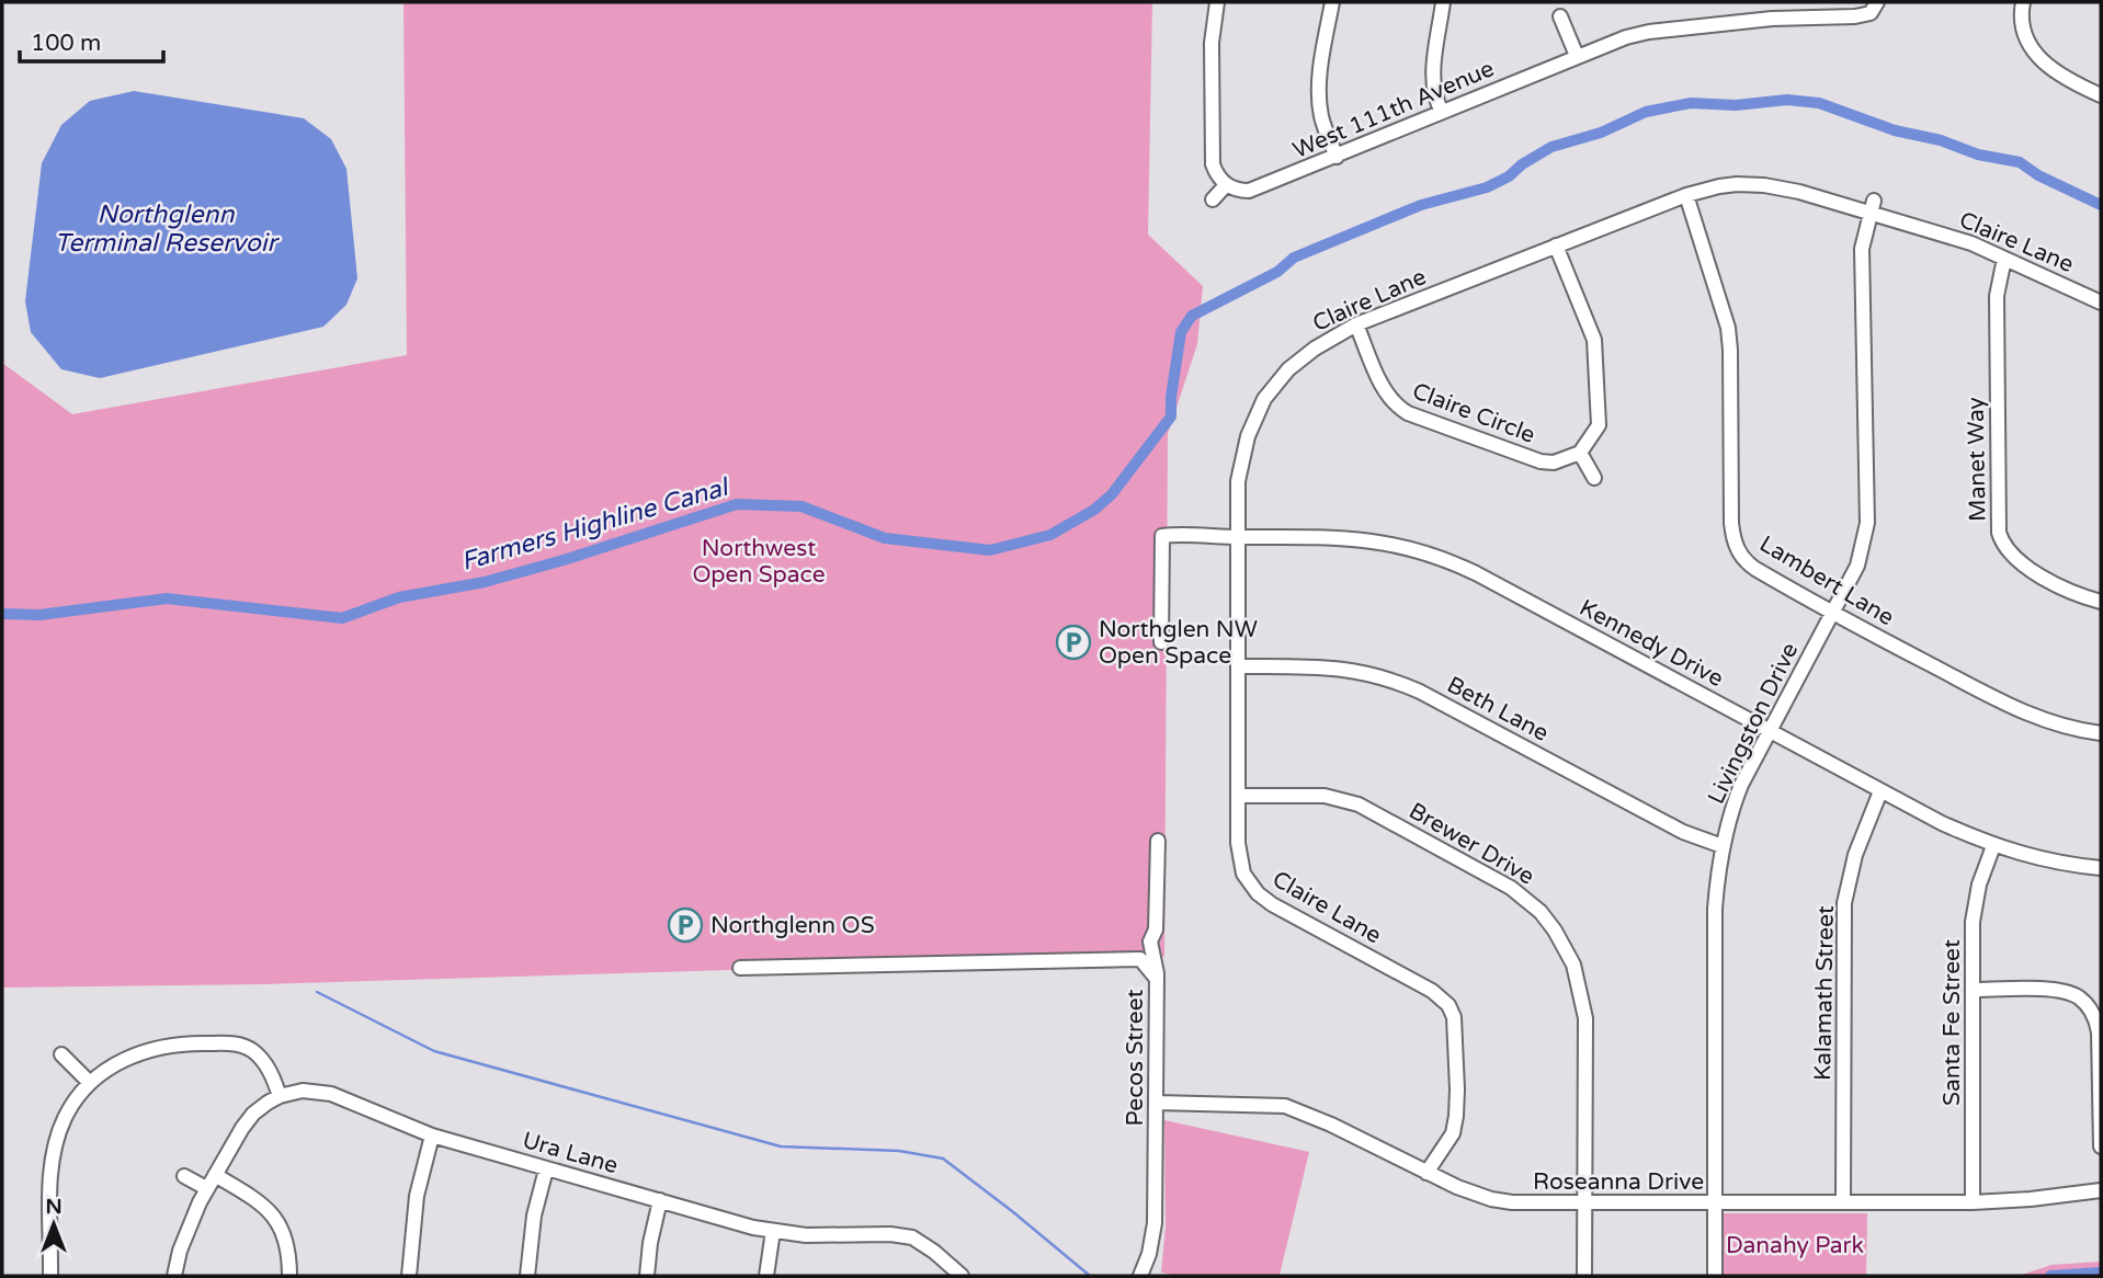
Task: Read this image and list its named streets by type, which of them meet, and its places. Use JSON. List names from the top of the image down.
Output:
{
  "streets": {
    "street": [
      "West 111th Avenue",
      "Claire Lane",
      "Claire Circle",
      "Manet Way",
      "Lambert Lane",
      "Kennedy Drive",
      "Beth Lane",
      "Livingston Drive",
      "Brewer Drive",
      "Kalamath Street",
      "Santa Fe Street",
      "Pecos Street",
      "Ura Lane",
      "Roseanna Drive"
    ]
  },
  "crossings": [
    ["Claire Lane", "Claire Circle"],
    ["Claire Lane", "Manet Way"],
    ["Claire Lane", "Lambert Lane"],
    ["Claire Lane", "Kennedy Drive"],
    ["Claire Lane", "Beth Lane"],
    ["Claire Lane", "Livingston Drive"],
    ["Claire Lane", "Brewer Drive"],
    ["Claire Lane", "Roseanna Drive"],
    ["Lambert Lane", "Livingston Drive"],
    ["Kennedy Drive", "Livingston Drive"],
    ["Kennedy Drive", "Kalamath Street"],
    ["Kennedy Drive", "Santa Fe Street"],
    ["Beth Lane", "Livingston Drive"],
    ["Livingston Drive", "Roseanna Drive"],
    ["Brewer Drive", "Roseanna Drive"],
    ["Kalamath Street", "Roseanna Drive"],
    ["Santa Fe Street", "Roseanna Drive"],
    ["Pecos Street", "Roseanna Drive"]
  ],
  "water": ["Northglenn Terminal Reservoir", "Farmers Highline Canal"],
  "parks": ["Northwest Open Space", "Danahy Park"],
  "places": {
    "parking": ["Northglen NW Open Space", "Northglenn OS"]
  },
  "scale_bar": "100 m",
  "north": "top"
}
